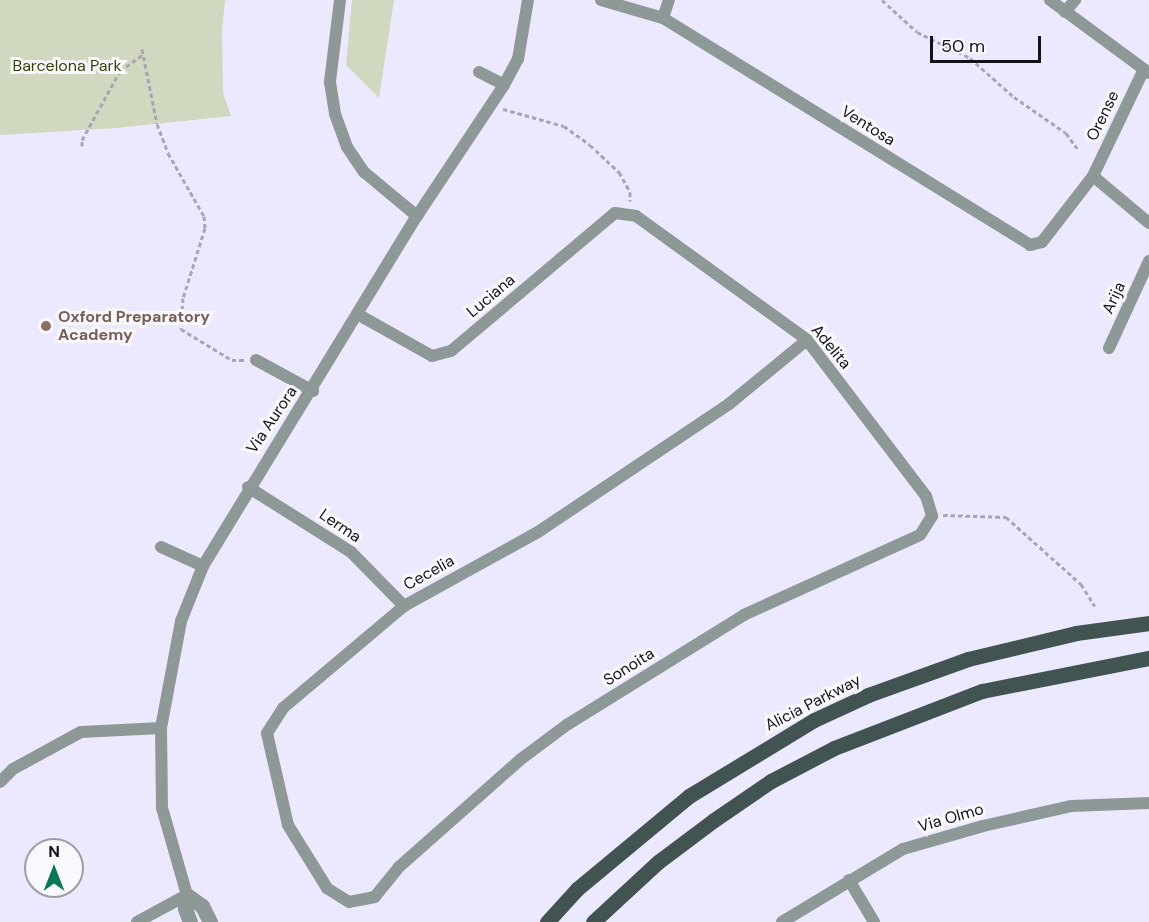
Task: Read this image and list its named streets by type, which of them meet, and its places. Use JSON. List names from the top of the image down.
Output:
{
  "streets": {
    "main road": ["Alicia Parkway"],
    "street": [
      "Orense",
      "Ventosa",
      "Luciana",
      "Arija",
      "Adelita",
      "Via Aurora",
      "Lerma",
      "Cecelia",
      "Sonoita",
      "Via Olmo"
    ]
  },
  "crossings": [
    ["Orense", "Ventosa"],
    ["Luciana", "Adelita"],
    ["Luciana", "Via Aurora"],
    ["Adelita", "Cecelia"],
    ["Adelita", "Sonoita"],
    ["Via Aurora", "Lerma"],
    ["Lerma", "Cecelia"],
    ["Cecelia", "Sonoita"]
  ],
  "parks": ["Barcelona Park"],
  "places": ["Oxford Preparatory Academy"],
  "scale_bar": "50 m",
  "north": "top"
}
